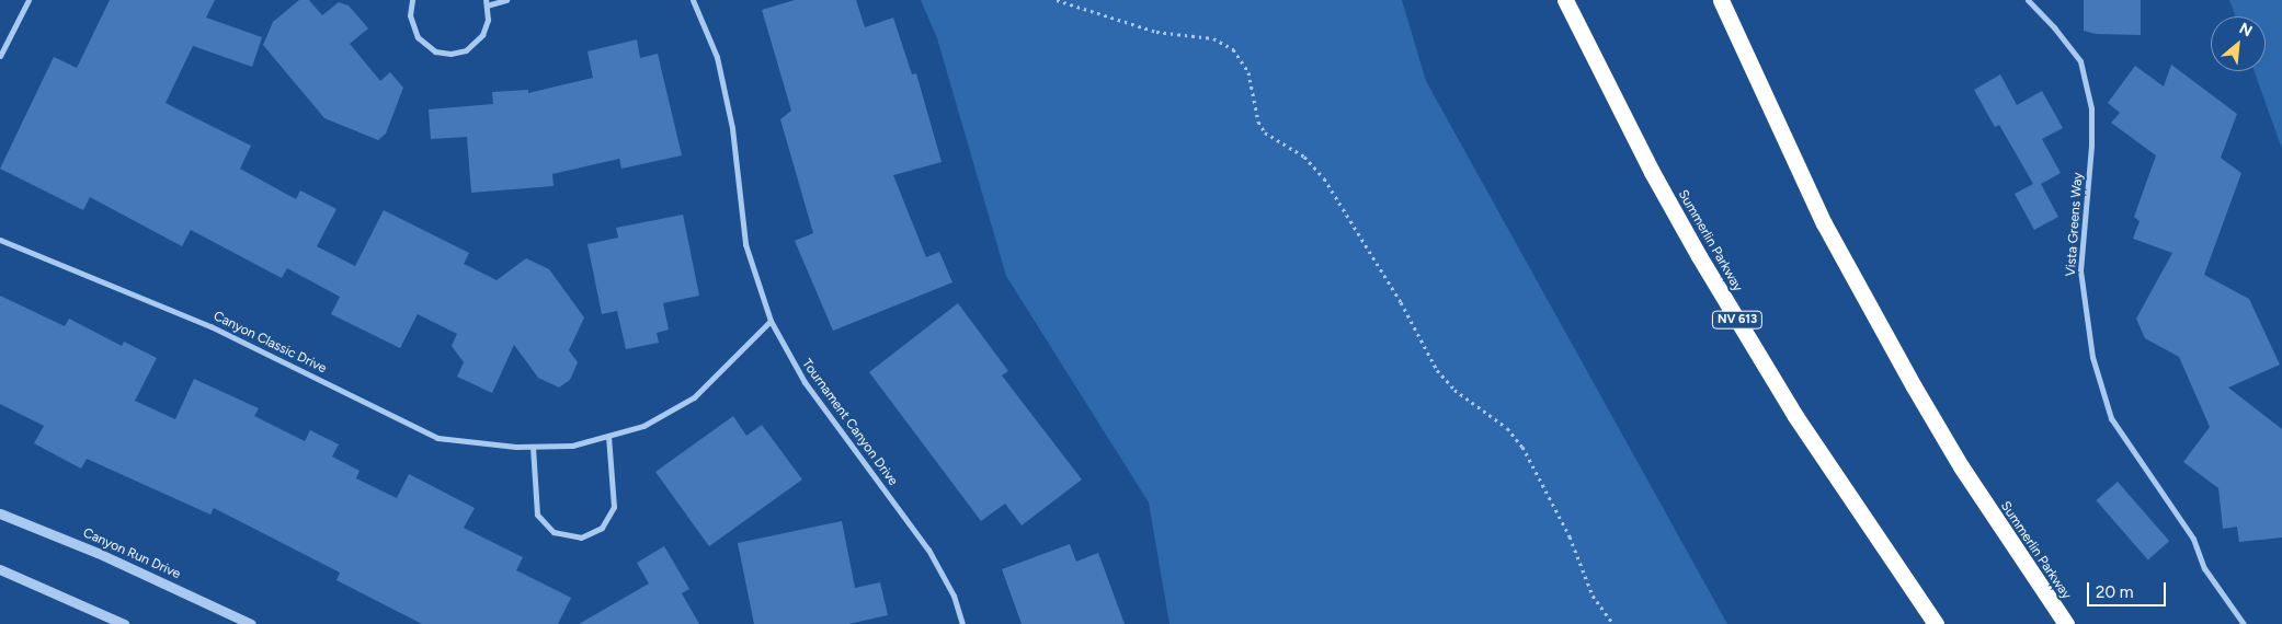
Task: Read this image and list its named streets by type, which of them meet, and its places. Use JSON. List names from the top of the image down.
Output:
{
  "streets": {
    "highway": ["Summerlin Parkway", "NV 613"],
    "street": [
      "Vista Greens Way",
      "Canyon Classic Drive",
      "Tournament Canyon Drive",
      "Canyon Run Drive"
    ]
  },
  "crossings": [
    ["Canyon Classic Drive", "Tournament Canyon Drive"]
  ],
  "scale_bar": "20 m",
  "north": "top right"
}
